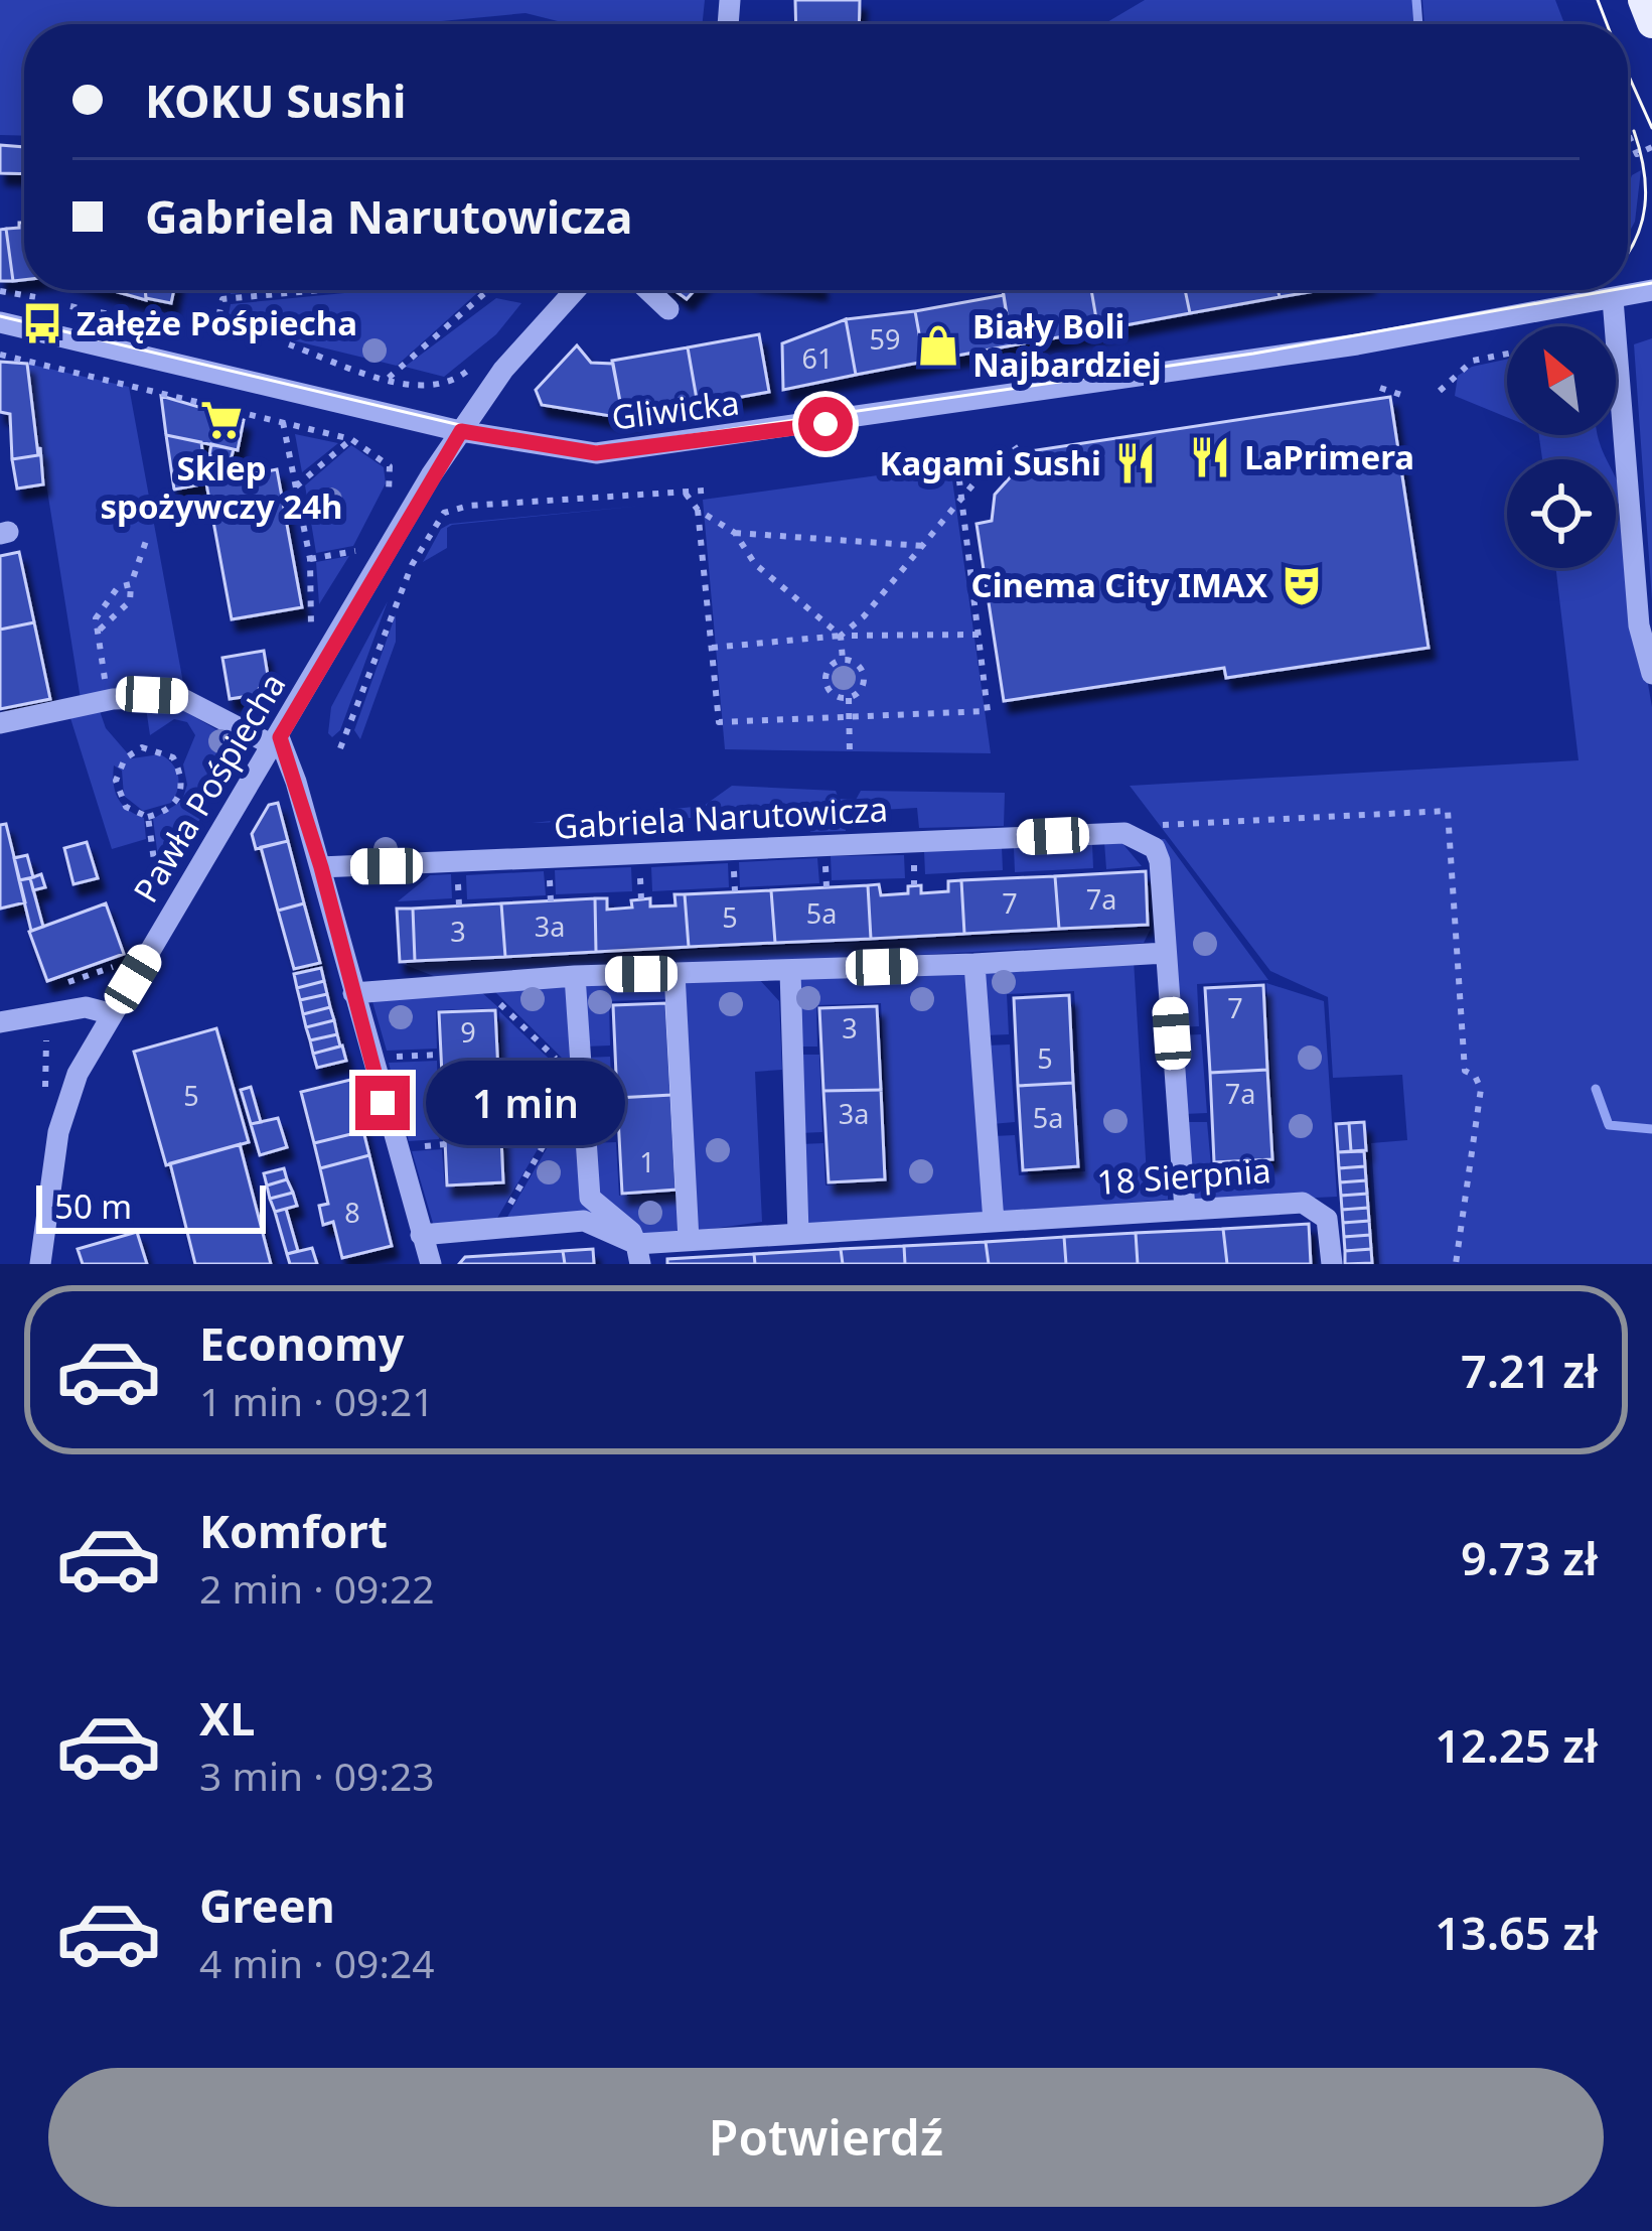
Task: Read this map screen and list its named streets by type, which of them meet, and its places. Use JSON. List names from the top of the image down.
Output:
{
  "streets": {
    "street": [
      "Gliwicka",
      "Pawła Pośpiecha",
      "Gabriela Narutowicza",
      "18 Sierpnia"
    ]
  },
  "crossings": [
    ["Gliwicka", "Pawła Pośpiecha"]
  ],
  "places": {
    "bus stop": ["Załęże Pośpiecha"],
    "shop": ["Biały Boli Najbardziej"],
    "supermarket": ["Sklep spożywczy 24h"],
    "restaurant": ["LaPrimera", "Kagami Sushi"],
    "theatre": ["Cinema City IMAX"]
  },
  "house_numbers": [
    "59",
    "61",
    "7a",
    "7",
    "5a",
    "5",
    "3a",
    "3",
    "7",
    "3",
    "9",
    "5",
    "7a",
    "5",
    "3a",
    "5a",
    "1",
    "8"
  ],
  "scale_bar": "50 m",
  "north": "top left",
  "page": {
    "banner": ["KOKU Sushi", "Gabriela Narutowicza"],
    "bubble": "1 min",
    "scale": "50 m",
    "list": [
      {
        "name": "Economy",
        "note": "1 min · 09:21",
        "value": "7.21 zł"
      },
      {
        "name": "Komfort",
        "note": "2 min · 09:22",
        "value": "9.73 zł"
      },
      {
        "name": "XL",
        "note": "3 min · 09:23",
        "value": "12.25 zł"
      },
      {
        "name": "Green",
        "note": "4 min · 09:24",
        "value": "13.65 zł"
      }
    ],
    "buttons": "Potwierdź"
  }
}
